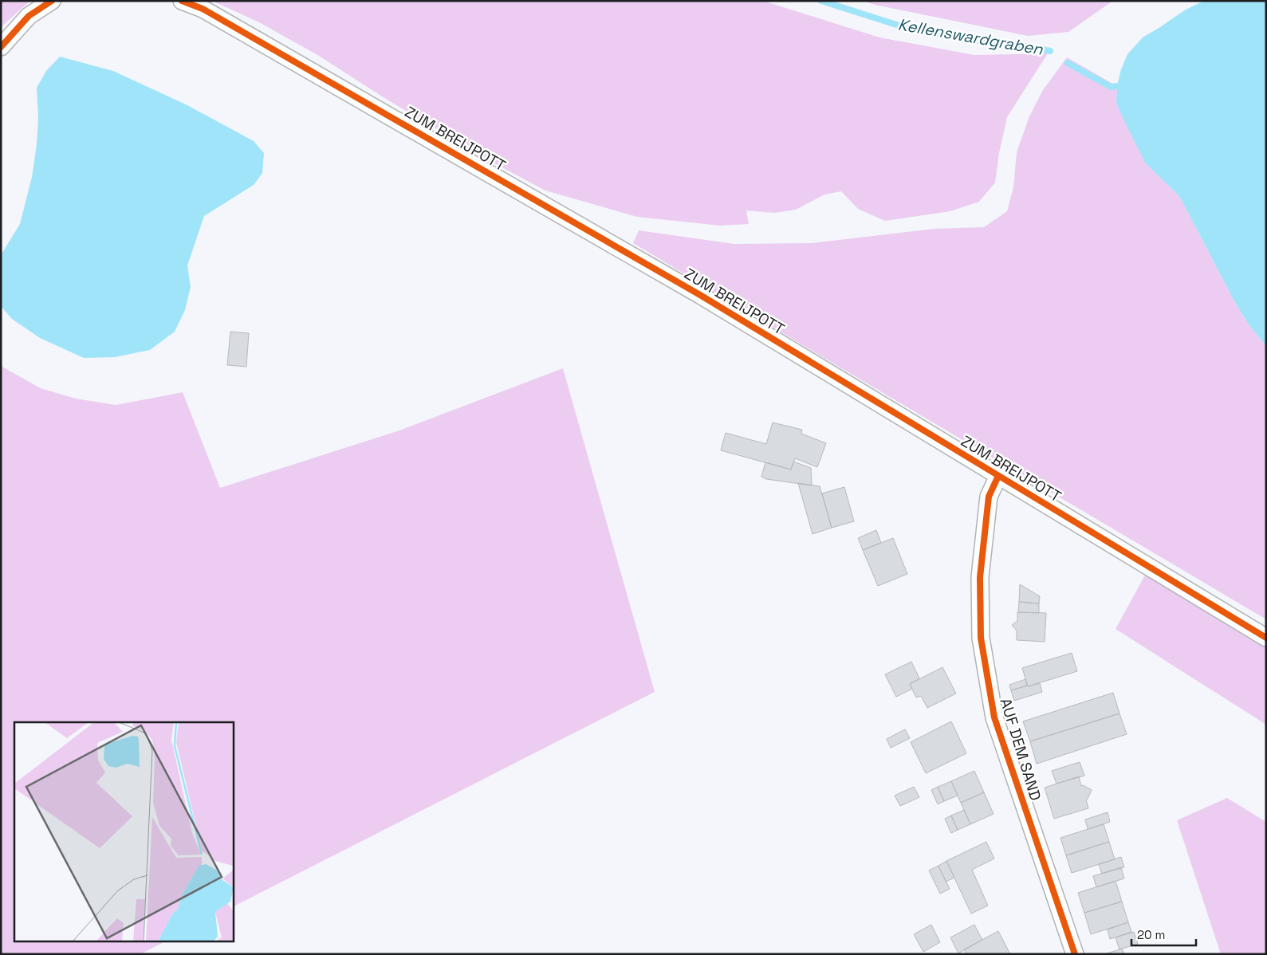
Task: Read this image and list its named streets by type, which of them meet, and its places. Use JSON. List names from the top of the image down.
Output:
{
  "streets": {
    "street": ["ZUM BREIJPOTT", "AUF DEM SAND"]
  },
  "crossings": [
    ["ZUM BREIJPOTT", "AUF DEM SAND"]
  ],
  "water": ["Kellenswardgraben"],
  "scale_bar": "20 m"
}
